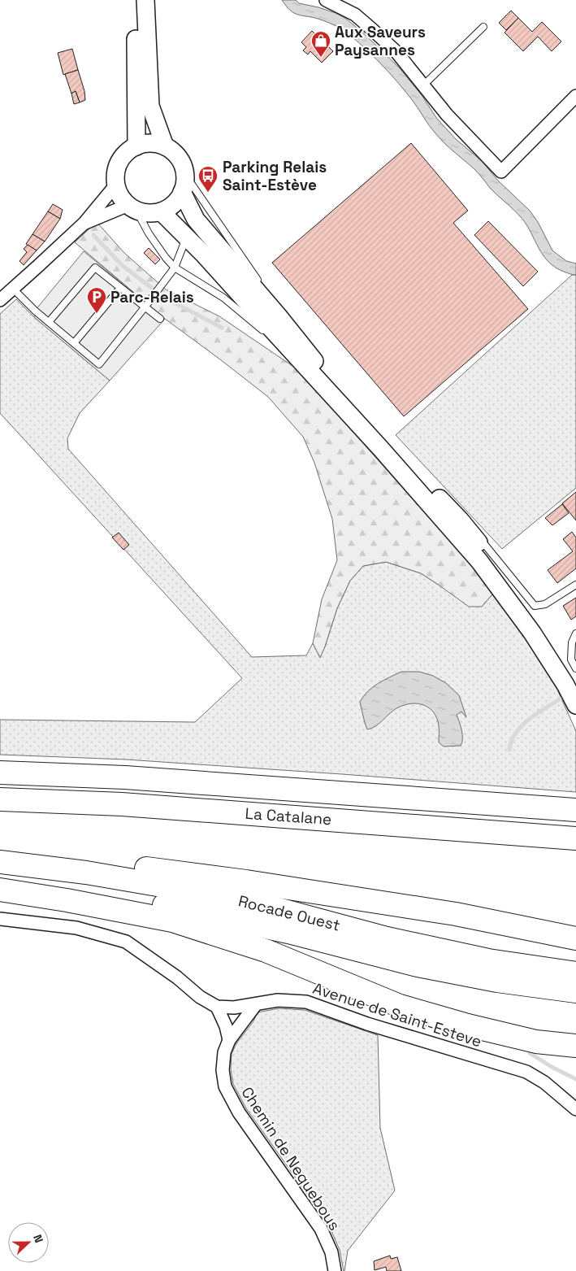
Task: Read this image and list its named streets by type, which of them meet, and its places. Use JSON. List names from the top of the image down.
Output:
{
  "streets": {
    "highway": ["La Catalane", "Rocade Ouest"],
    "street": ["Avenue de Saint-Esteve", "Chemin de Neguebous"]
  },
  "places": {
    "shop": ["Aux Saveurs Paysannes"],
    "bus stop": ["Parking Relais Saint-Estève"],
    "parking": ["Parc-Relais"]
  },
  "north": "right"
}
